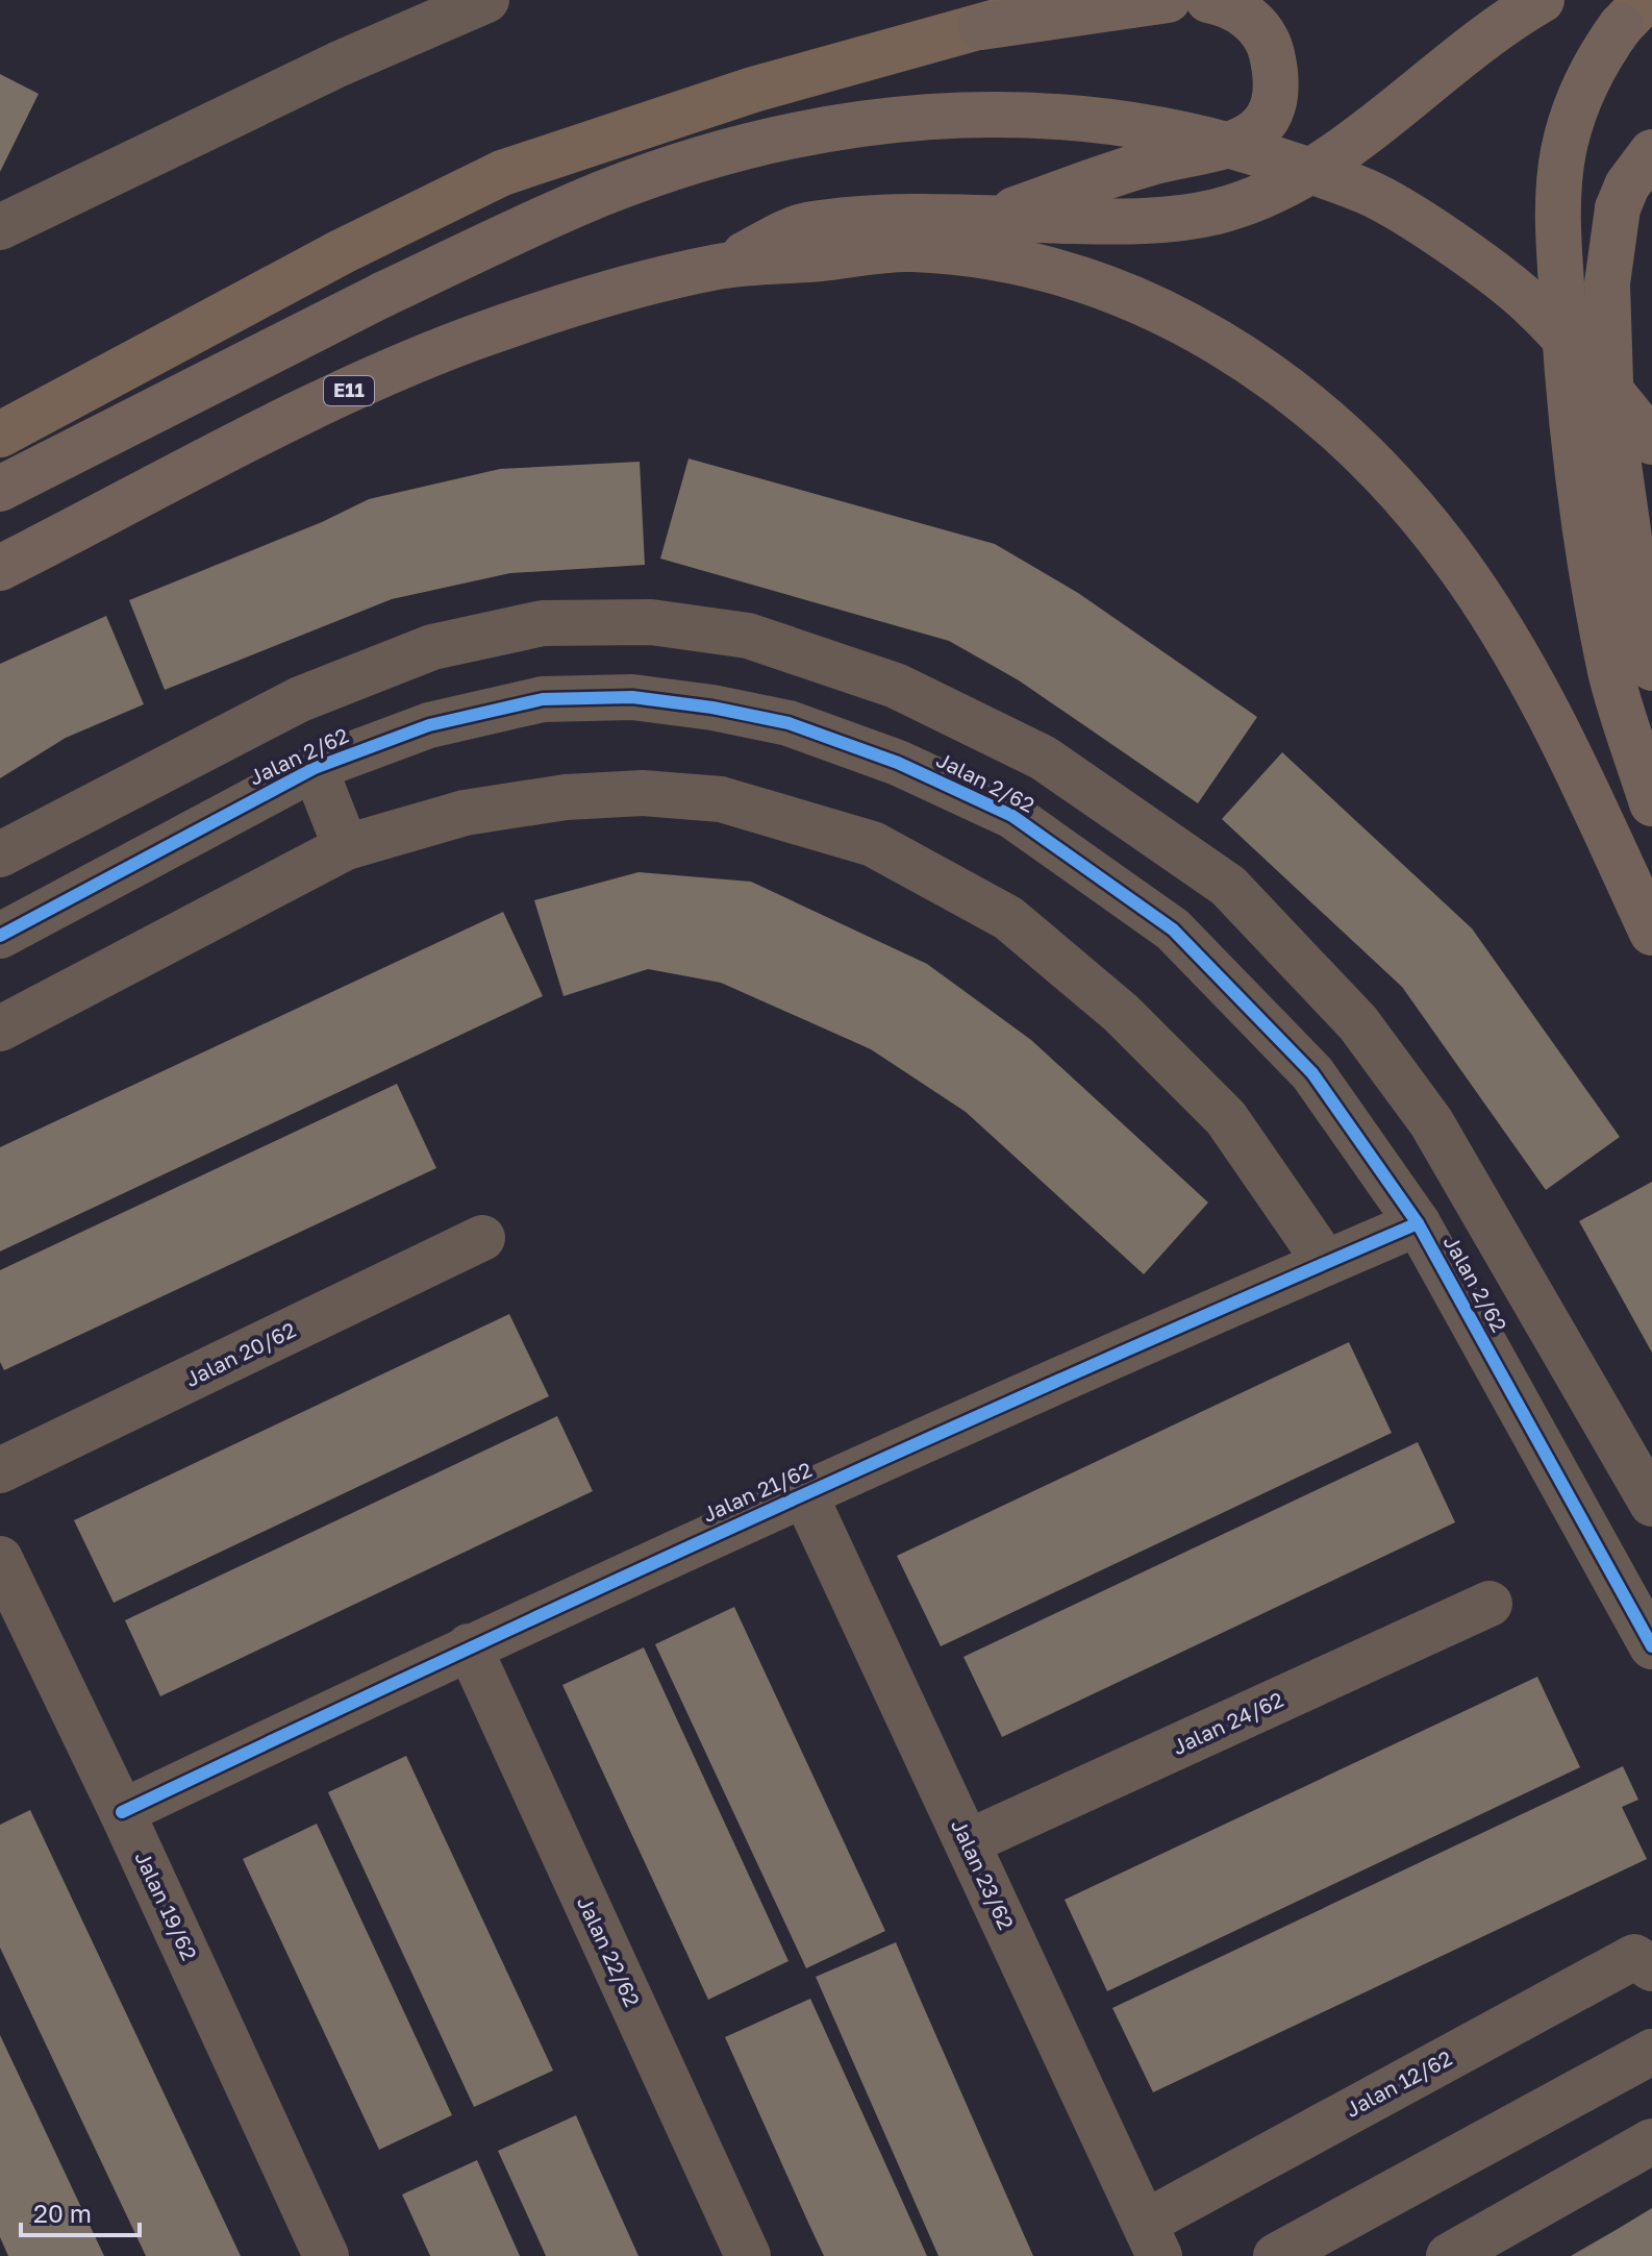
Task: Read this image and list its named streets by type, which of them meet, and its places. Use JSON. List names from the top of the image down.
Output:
{
  "streets": {
    "highway": ["E11"],
    "street": [
      "Jalan 2/62",
      "Jalan 20/62",
      "Jalan 21/62",
      "Jalan 24/62",
      "Jalan 23/62",
      "Jalan 19/62",
      "Jalan 22/62",
      "Jalan 12/62"
    ]
  },
  "crossings": [
    ["Jalan 2/62", "Jalan 21/62"],
    ["Jalan 21/62", "Jalan 23/62"],
    ["Jalan 21/62", "Jalan 19/62"],
    ["Jalan 21/62", "Jalan 22/62"],
    ["Jalan 24/62", "Jalan 23/62"],
    ["Jalan 23/62", "Jalan 12/62"]
  ],
  "scale_bar": "20 m"
}
